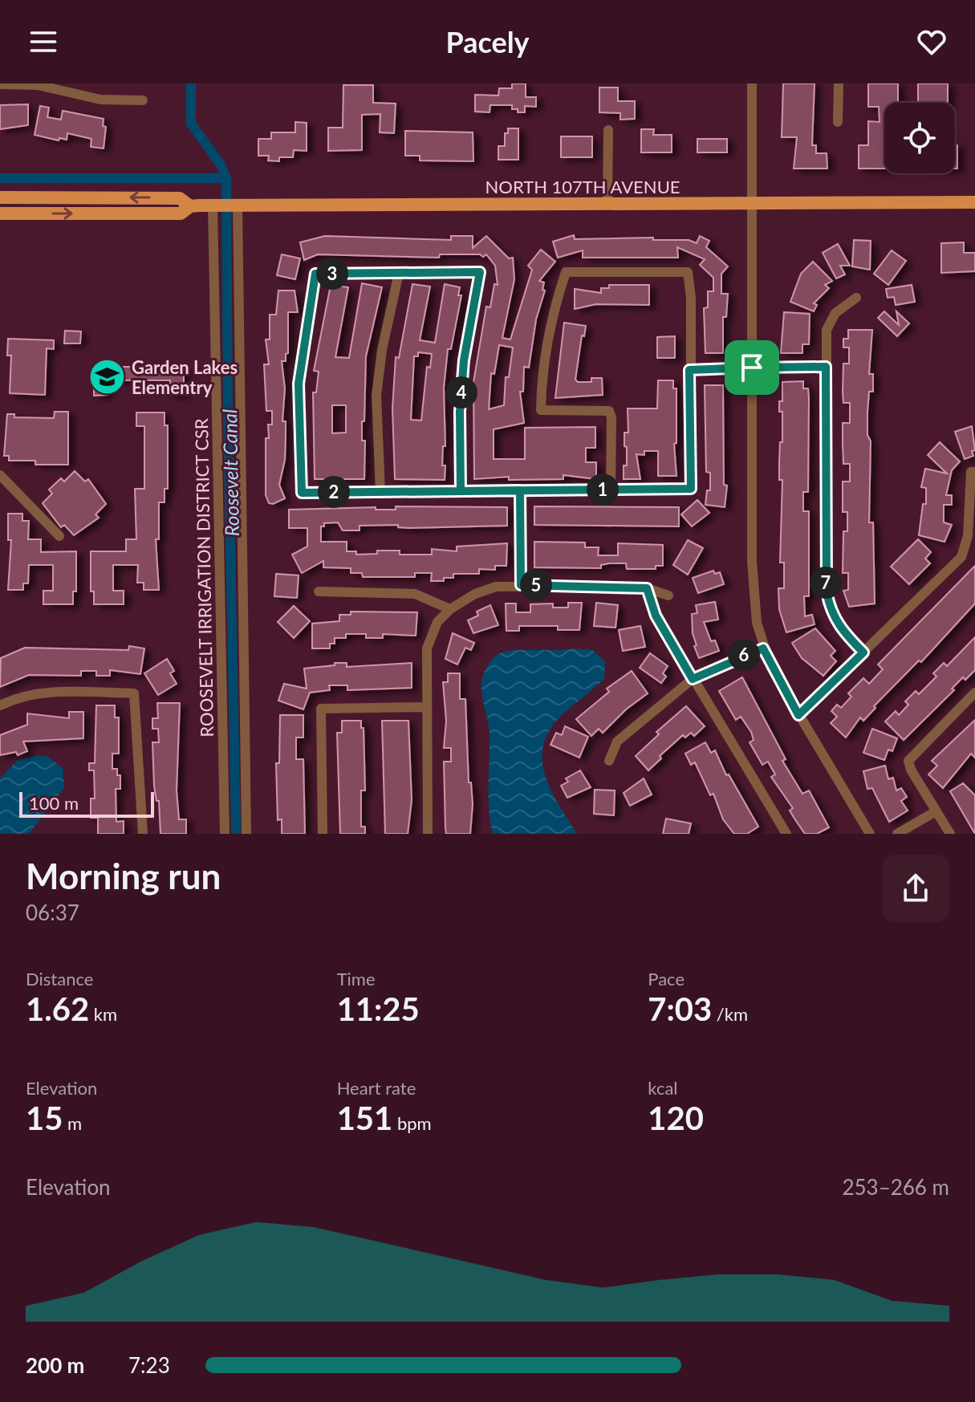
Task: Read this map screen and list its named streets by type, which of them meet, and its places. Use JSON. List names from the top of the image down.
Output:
{
  "streets": {
    "main road": ["NORTH 107TH AVENUE"],
    "street": ["ROOSEVELT IRRIGATION DISTRICT CSR"]
  },
  "crossings": [
    ["NORTH 107TH AVENUE", "ROOSEVELT IRRIGATION DISTRICT CSR"]
  ],
  "water": ["Roosevelt Canal"],
  "places": {
    "school or university": ["Garden Lakes Elementry"]
  },
  "scale_bar": "100 m",
  "page": {
    "header": "Pacely",
    "pins": [
      "3",
      "4",
      "1",
      "2",
      "7",
      "5",
      "6"
    ],
    "scale": "100 m",
    "heading": ["Morning run", "06:37"],
    "stats": [
      ["Distance", "1.62 km"],
      ["Time", "11:25"],
      ["Pace", "7:03 /km"],
      ["Elevation", "15 m"],
      ["Heart rate", "151 bpm"],
      ["kcal", "120"]
    ],
    "chart": ["Elevation", "253–266 m"],
    "list": [
      {
        "name": "200 m",
        "note": "7:23"
      }
    ]
  }
}
